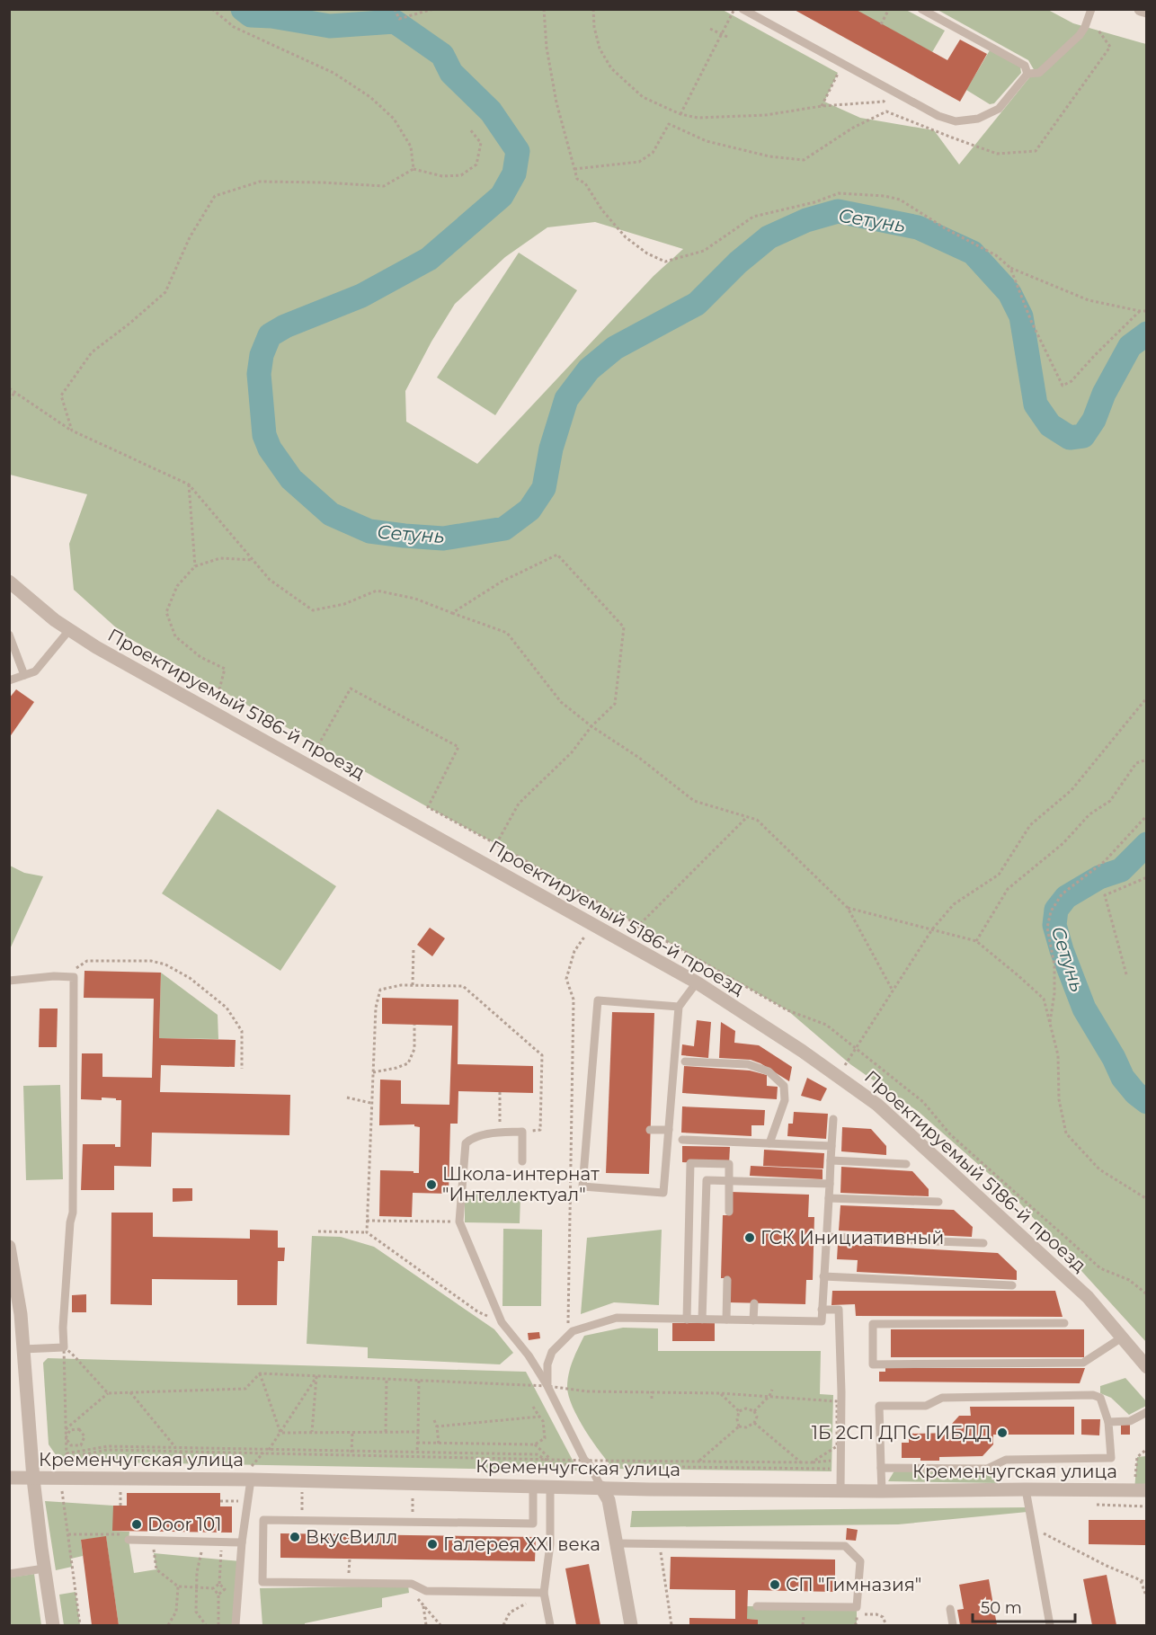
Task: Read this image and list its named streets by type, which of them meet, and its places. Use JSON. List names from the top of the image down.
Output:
{
  "streets": {
    "street": ["Проектируемый 5186-й проезд", "Кременчугская улица"]
  },
  "water": ["Сетунь"],
  "places": [
    "Школа-интернат \"Интеллектуал\"",
    "ГСК Инициативный",
    "1Б 2СП ДПС ГИБДД",
    "Door 101",
    "ВкусВилл",
    "Галерея XXI века",
    "СП \"Гимназия\""
  ],
  "scale_bar": "50 m"
}
